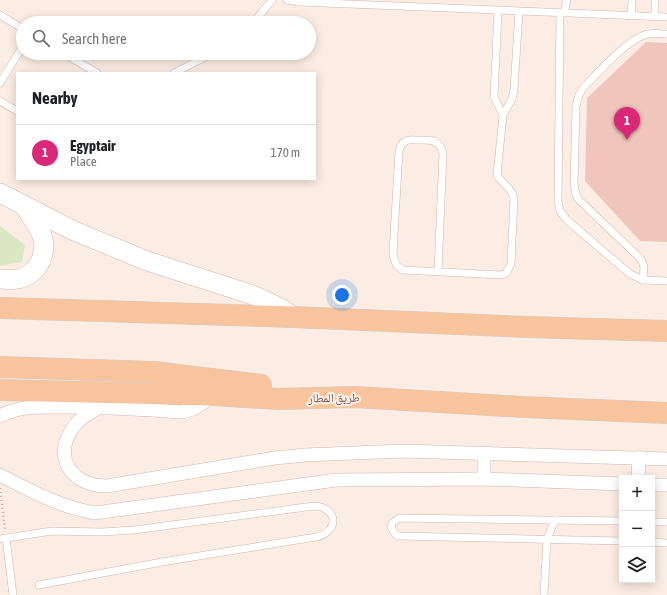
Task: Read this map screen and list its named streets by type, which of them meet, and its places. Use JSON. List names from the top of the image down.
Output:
{
  "streets": {
    "main road": ["طريق المطار"]
  },
  "page": {
    "search": "Search here",
    "heading": "Nearby",
    "pins": "1",
    "list": [
      {
        "mark": "1",
        "name": "Egyptair",
        "note": "Place",
        "value": "170 m"
      }
    ],
    "map_buttons": ["+", "−"]
  }
}
